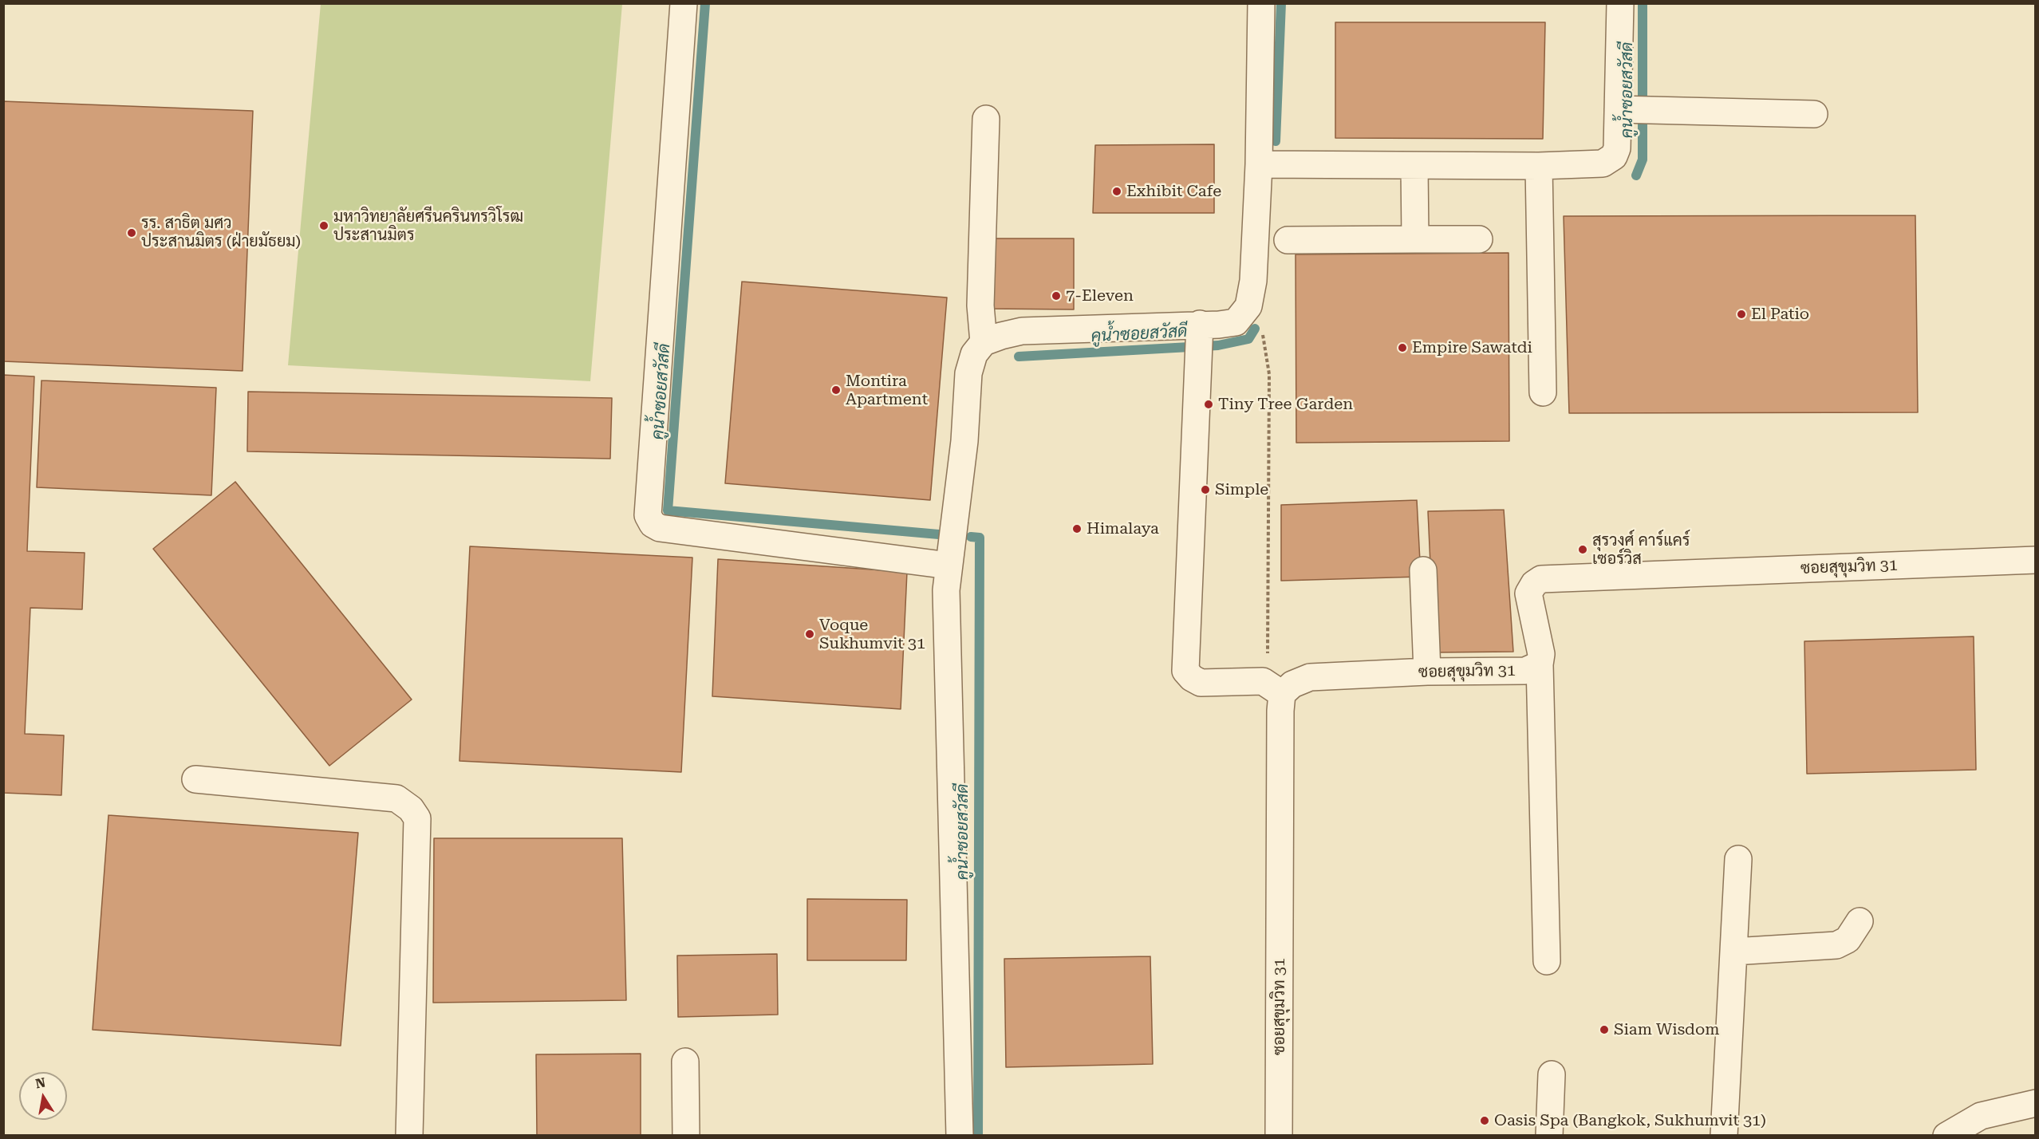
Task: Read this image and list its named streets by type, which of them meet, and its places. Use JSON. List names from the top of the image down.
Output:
{
  "streets": {
    "street": ["ซอยสุขุมวิท 31"]
  },
  "water": ["คูน้ำซอยสวัสดี"],
  "places": [
    "Exhibit Cafe",
    "มหาวิทยาลัยศรีนครินทรวิโรฒ ประสานมิตร",
    "รร. สาธิต มศว ประสานมิตร (ฝ่ายมัธยม)",
    "7-Eleven",
    "El Patio",
    "Empire Sawatdi",
    "Montira Apartment",
    "Tiny Tree Garden",
    "Simple",
    "Himalaya",
    "สุรวงศ์ คาร์แคร์ เซอร์วิส",
    "Voque Sukhumvit 31",
    "Siam Wisdom",
    "Oasis Spa (Bangkok, Sukhumvit 31)"
  ],
  "north": "top"
}
